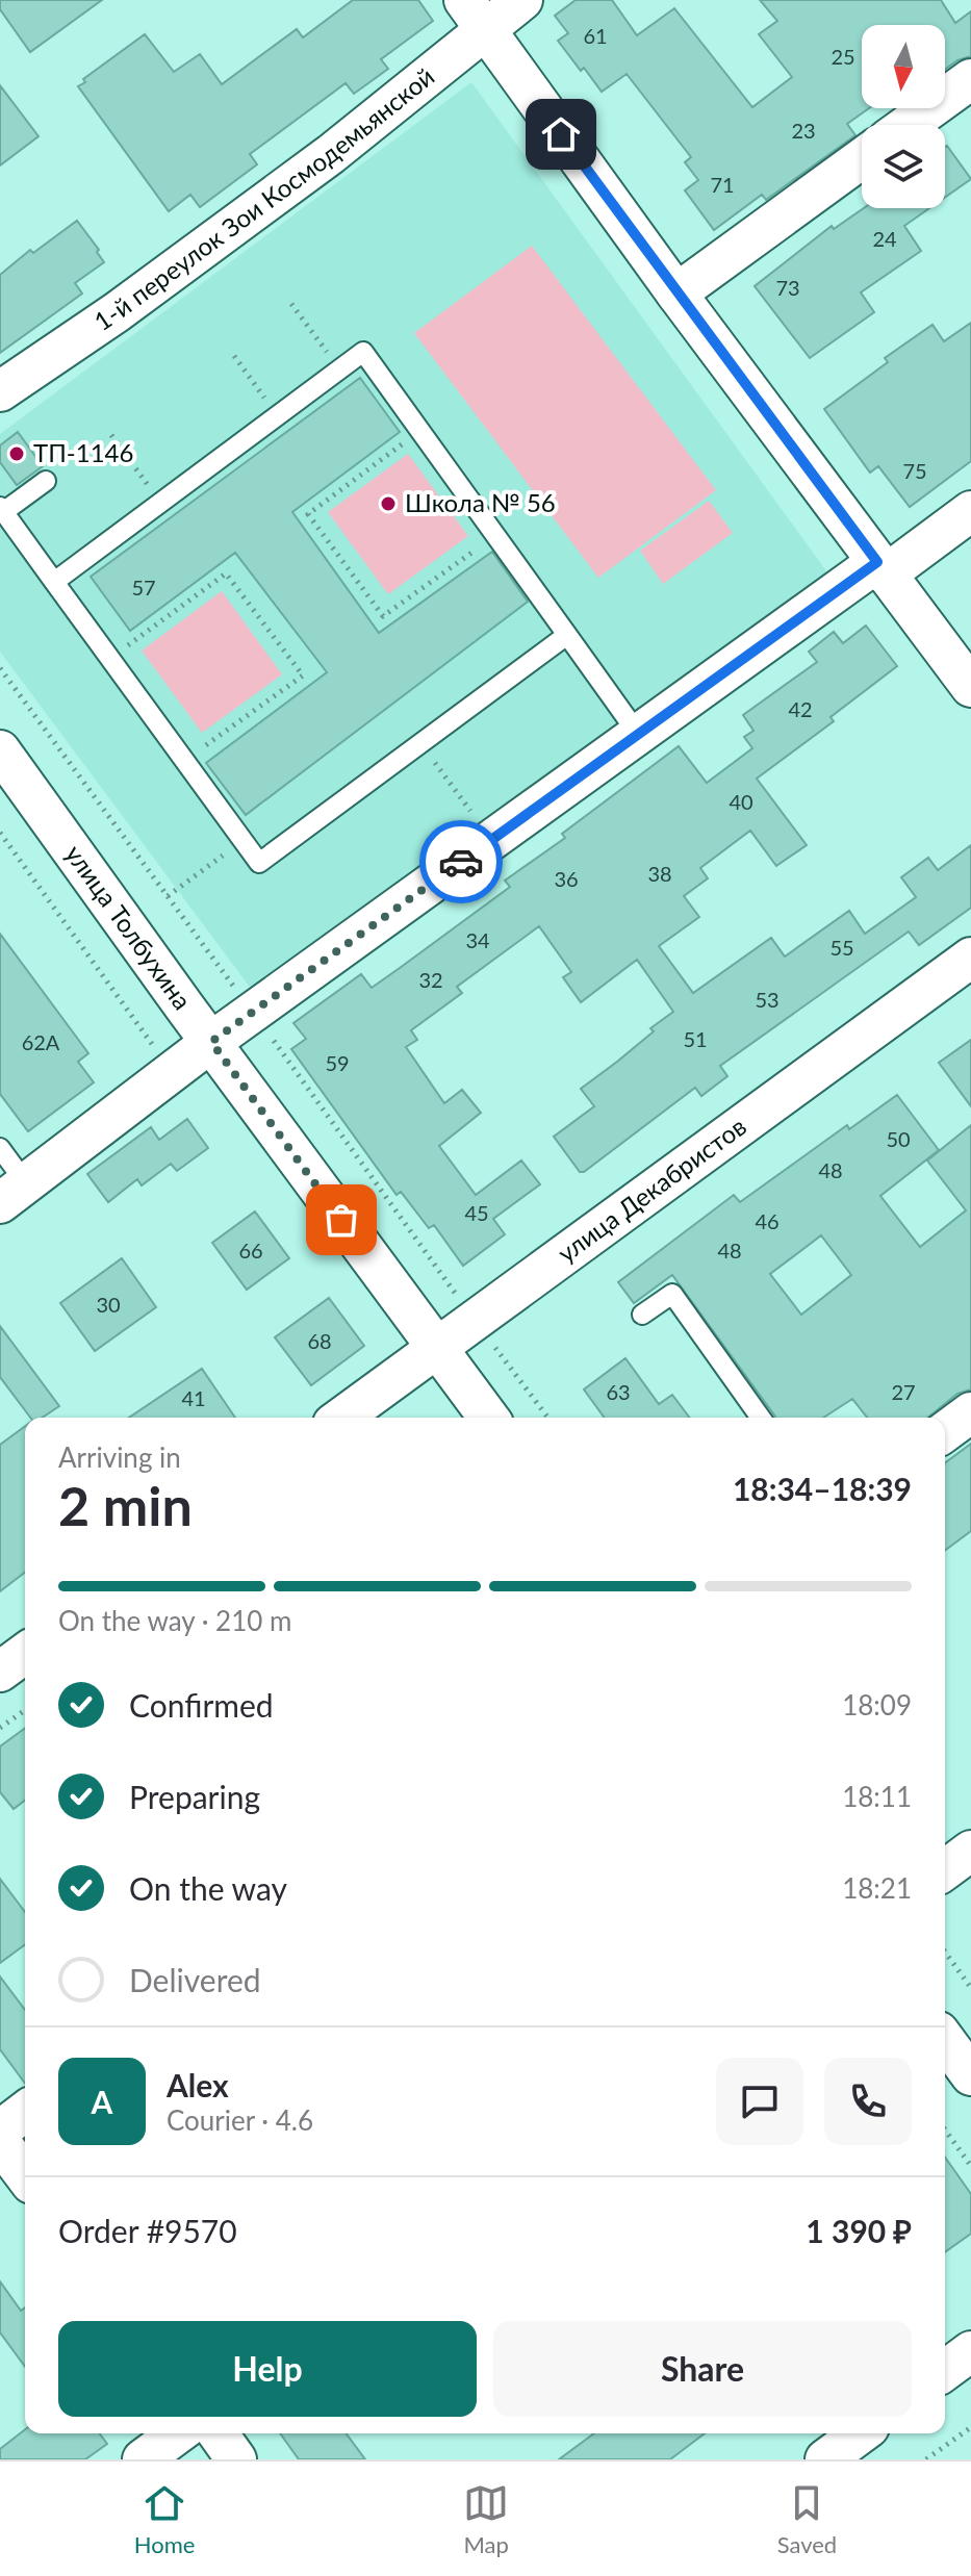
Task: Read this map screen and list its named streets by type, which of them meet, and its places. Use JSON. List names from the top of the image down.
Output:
{
  "streets": {
    "street": ["1-й переулок Зои Космодемьянской", "улица Толбухина", "улица Декабристов"]
  },
  "crossings": [
    ["улица Толбухина", "улица Декабристов"]
  ],
  "places": ["ТП-1146", "Школа № 56"],
  "house_numbers": [
    "61",
    "25",
    "23",
    "71",
    "24",
    "73",
    "75",
    "57",
    "42",
    "40",
    "38",
    "36",
    "34",
    "55",
    "32",
    "53",
    "51",
    "62А",
    "59",
    "50",
    "48",
    "45",
    "46",
    "66",
    "48",
    "30",
    "68",
    "63",
    "27",
    "41"
  ],
  "north": "bottom",
  "page": {
    "heading": ["2 min", "Arriving in", "18:34–18:39"],
    "panel": [
      "Alex",
      "Courier · 4.6",
      "Order #9570",
      "1 390 ₽"
    ],
    "bar": "On the way · 210 m",
    "list": [
      ["Confirmed", "18:09"],
      ["Preparing", "18:11"],
      ["On the way", "18:21"],
      "Delivered"
    ],
    "round": "A",
    "buttons": ["Help", "Share"],
    "tabs": ["Home", "Map", "Saved"]
  }
}
